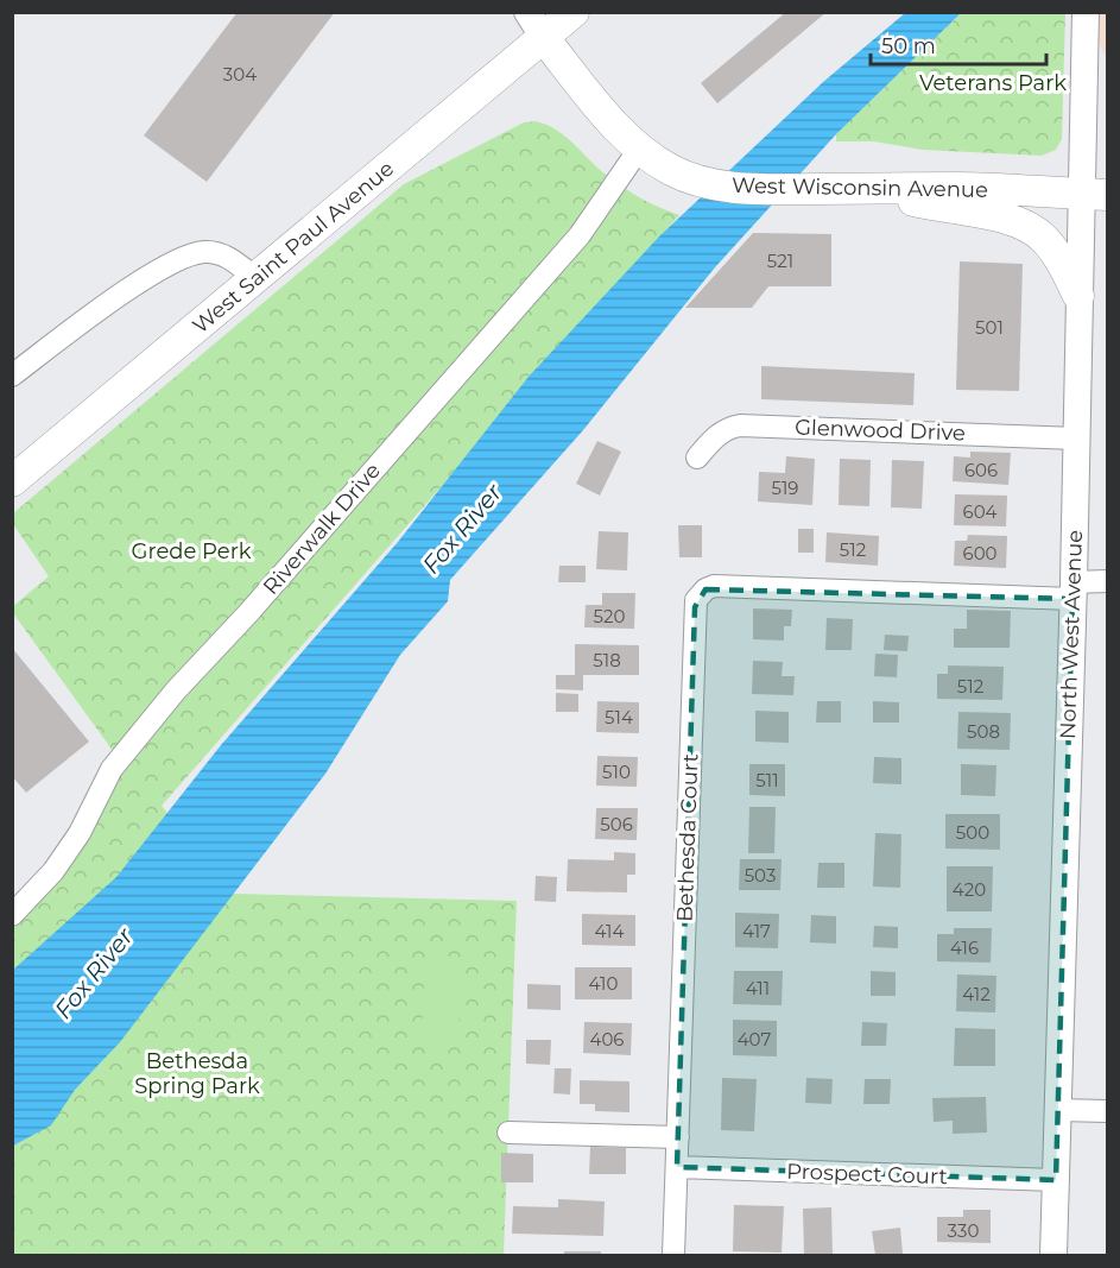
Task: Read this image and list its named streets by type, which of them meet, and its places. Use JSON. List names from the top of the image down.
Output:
{
  "streets": {
    "main road": ["West Wisconsin Avenue", "West Saint Paul Avenue"],
    "street": [
      "Glenwood Drive",
      "Riverwalk Drive",
      "North West Avenue",
      "Bethesda Court",
      "Prospect Court"
    ]
  },
  "crossings": [
    ["West Wisconsin Avenue", "West Saint Paul Avenue"],
    ["West Wisconsin Avenue", "Riverwalk Drive"],
    ["West Wisconsin Avenue", "North West Avenue"],
    ["Glenwood Drive", "North West Avenue"],
    ["North West Avenue", "Bethesda Court"],
    ["North West Avenue", "Prospect Court"],
    ["Bethesda Court", "Prospect Court"]
  ],
  "water": ["Fox River"],
  "parks": ["Veterans Park", "Grede Perk", "Bethesda Spring Park"],
  "house_numbers": [
    "304",
    "521",
    "501",
    "606",
    "519",
    "604",
    "512",
    "600",
    "520",
    "518",
    "512",
    "514",
    "508",
    "510",
    "511",
    "506",
    "500",
    "503",
    "420",
    "414",
    "417",
    "416",
    "410",
    "411",
    "412",
    "406",
    "407",
    "330"
  ],
  "scale_bar": "50 m"
}
